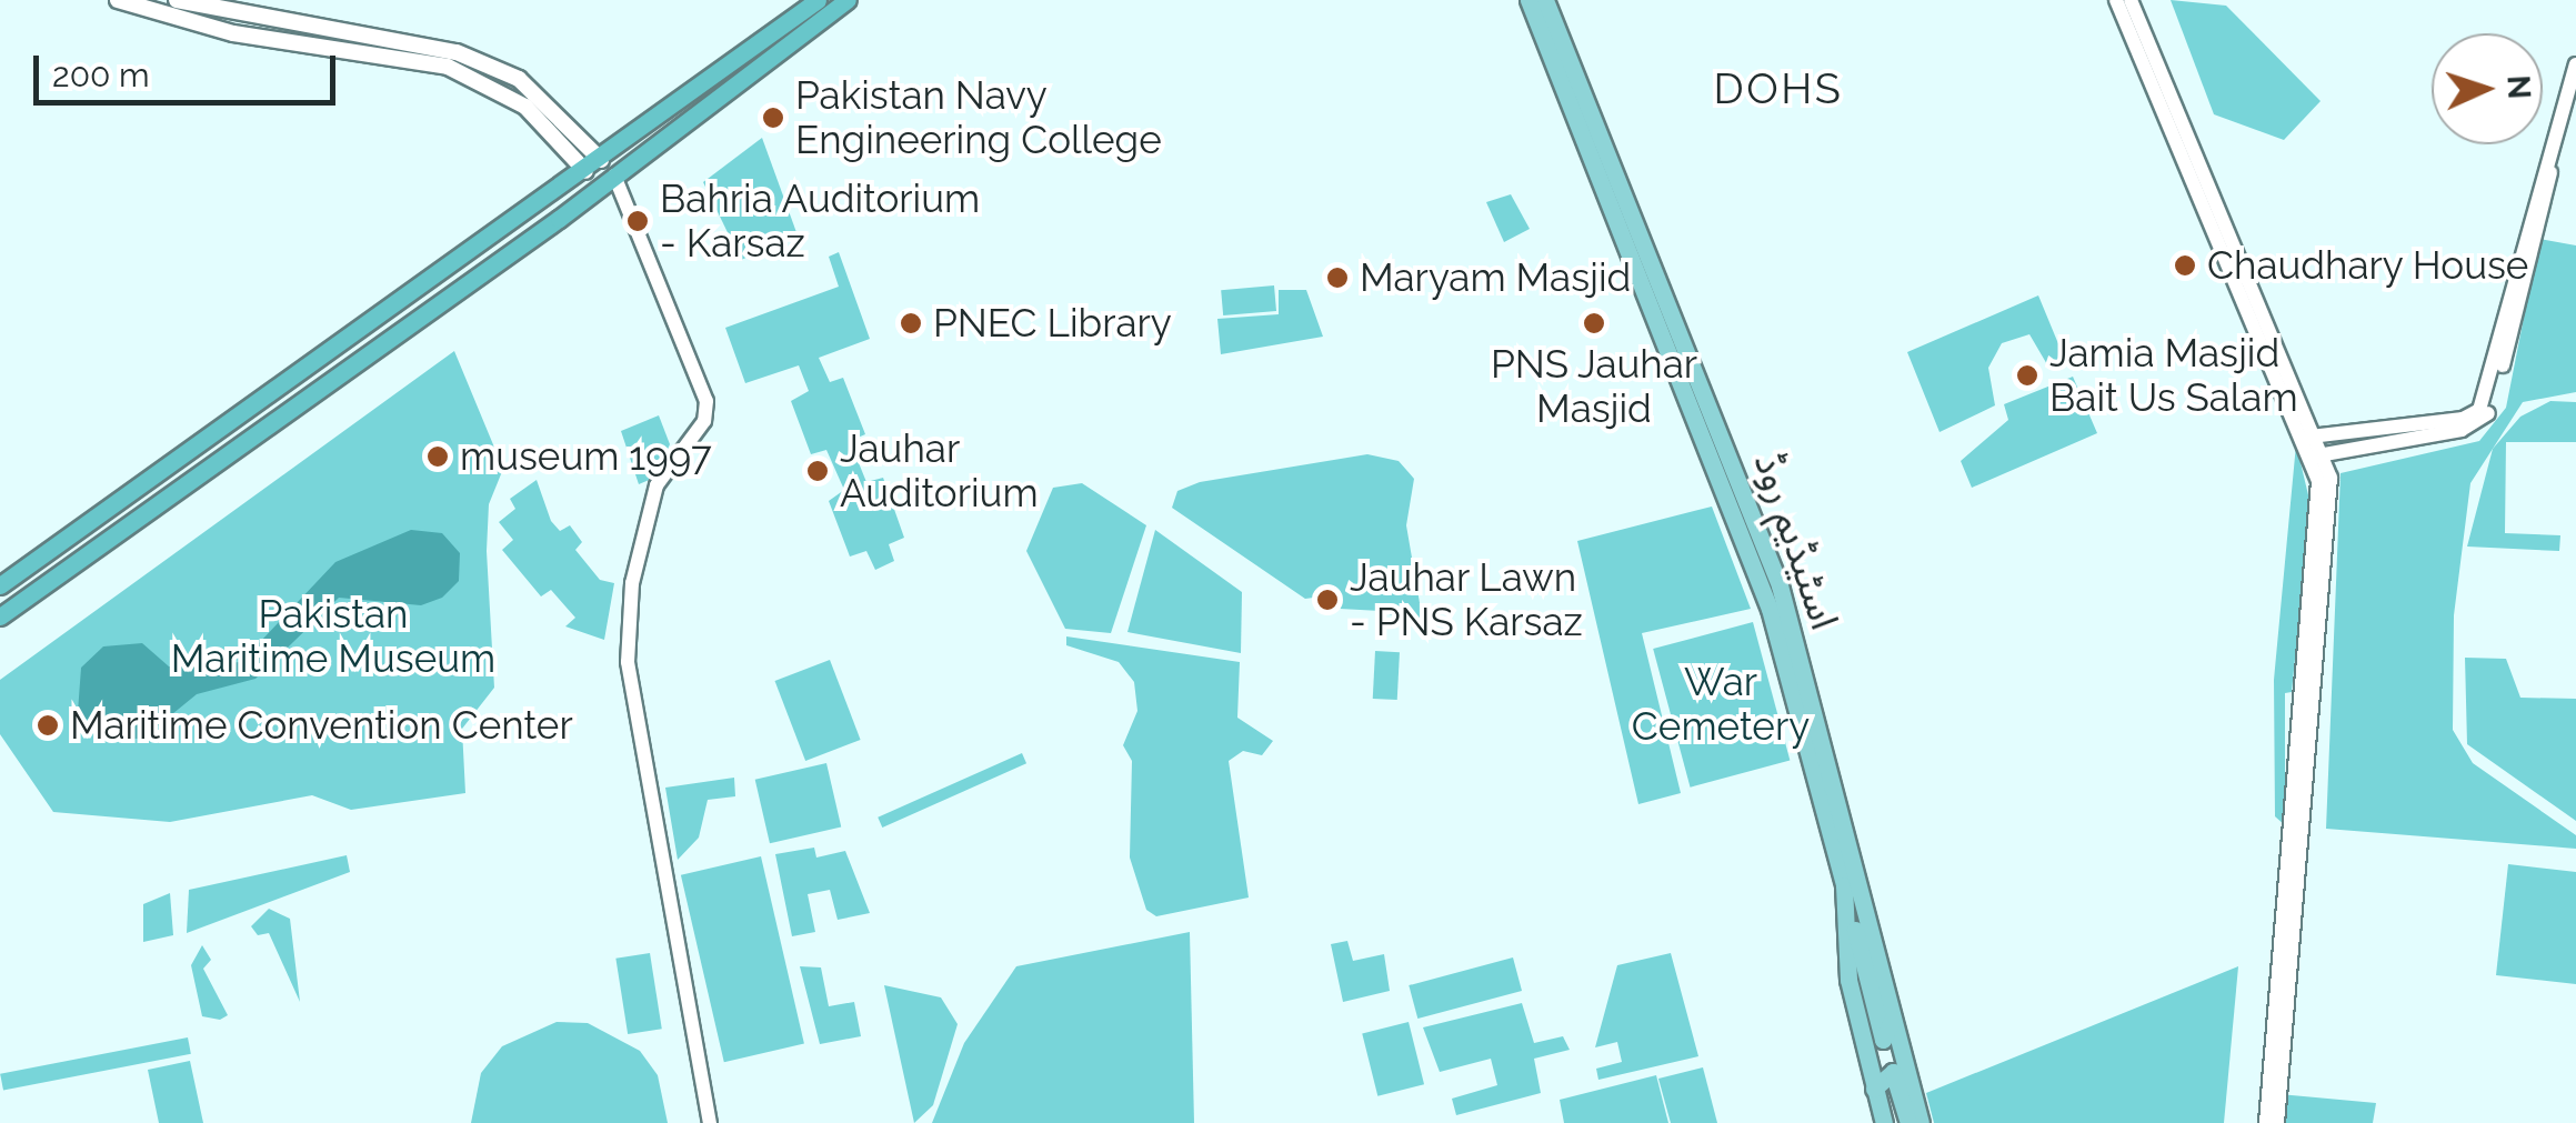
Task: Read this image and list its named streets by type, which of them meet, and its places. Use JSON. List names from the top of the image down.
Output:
{
  "streets": {
    "main road": ["اسٹیڈیم روڈ"]
  },
  "districts": ["DOHS"],
  "parks": ["Pakistan Maritime Museum", "War Cemetery"],
  "places": [
    "Pakistan Navy Engineering College",
    "Bahria Auditorium - Karsaz",
    "Chaudhary House",
    "Maryam Masjid",
    "PNEC Library",
    "PNS Jauhar Masjid",
    "Jamia Masjid Bait Us Salam",
    "museum 1997",
    "Jauhar Auditorium",
    "Jauhar Lawn - PNS Karsaz",
    "Maritime Convention Center"
  ],
  "scale_bar": "200 m",
  "north": "right"
}
